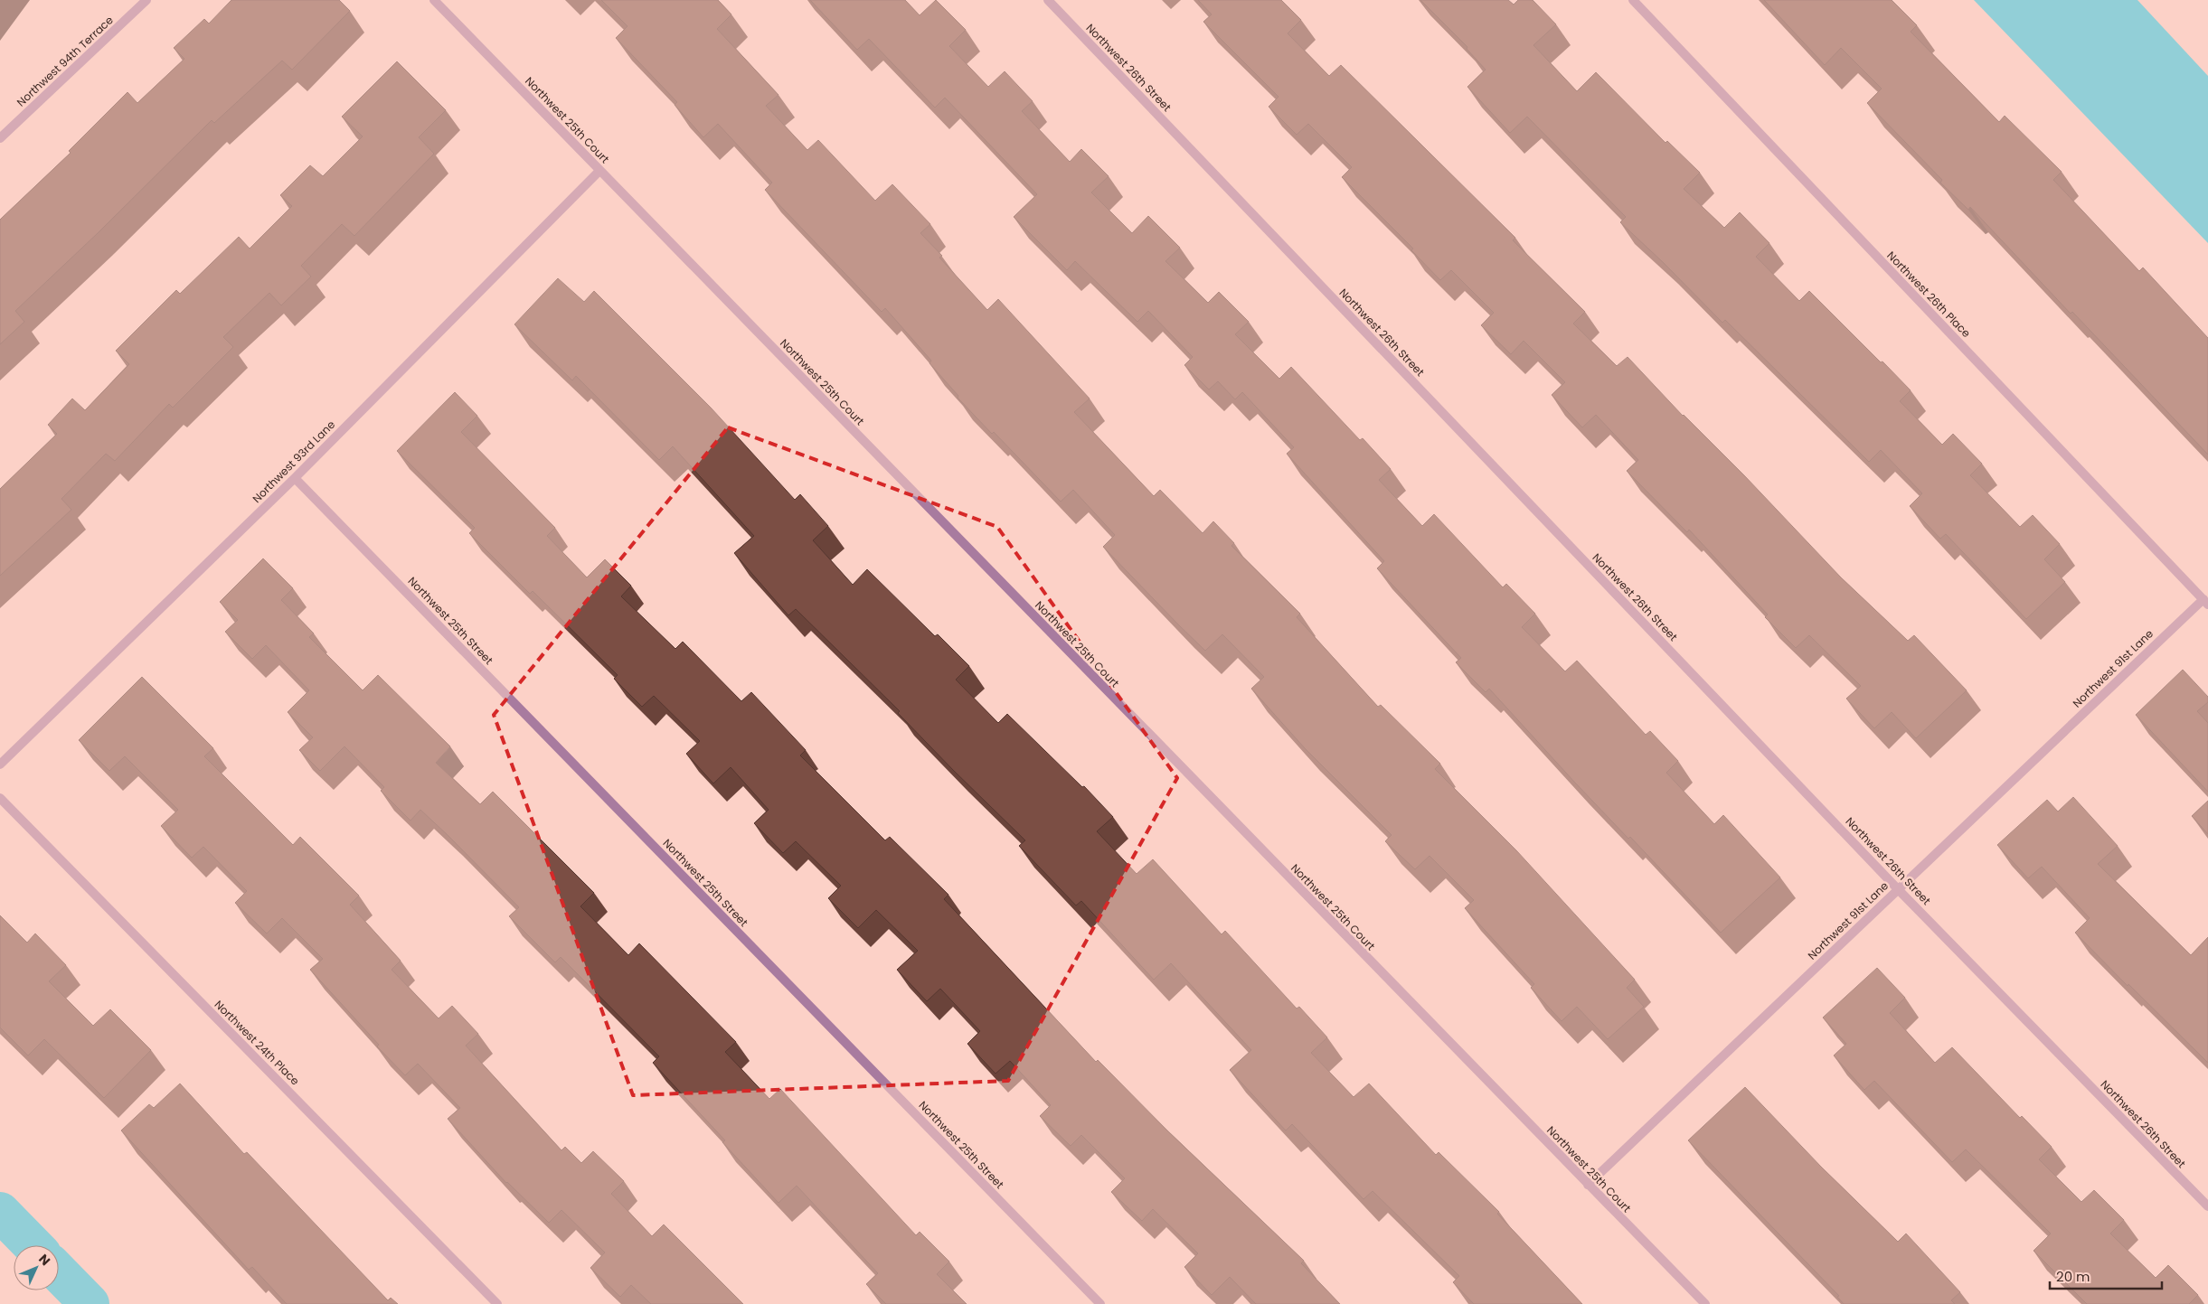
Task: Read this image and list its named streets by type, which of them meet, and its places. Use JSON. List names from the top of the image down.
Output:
{
  "streets": {
    "street": [
      "Northwest 94th Terrace",
      "Northwest 26th Street",
      "Northwest 25th Court",
      "Northwest 26th Place",
      "Northwest 93rd Lane",
      "Northwest 25th Street",
      "Northwest 91st Lane",
      "Northwest 24th Place"
    ]
  },
  "crossings": [
    ["Northwest 26th Street", "Northwest 91st Lane"],
    ["Northwest 25th Court", "Northwest 93rd Lane"],
    ["Northwest 25th Court", "Northwest 91st Lane"],
    ["Northwest 26th Place", "Northwest 91st Lane"],
    ["Northwest 93rd Lane", "Northwest 25th Street"]
  ],
  "scale_bar": "20 m",
  "north": "top right"
}
